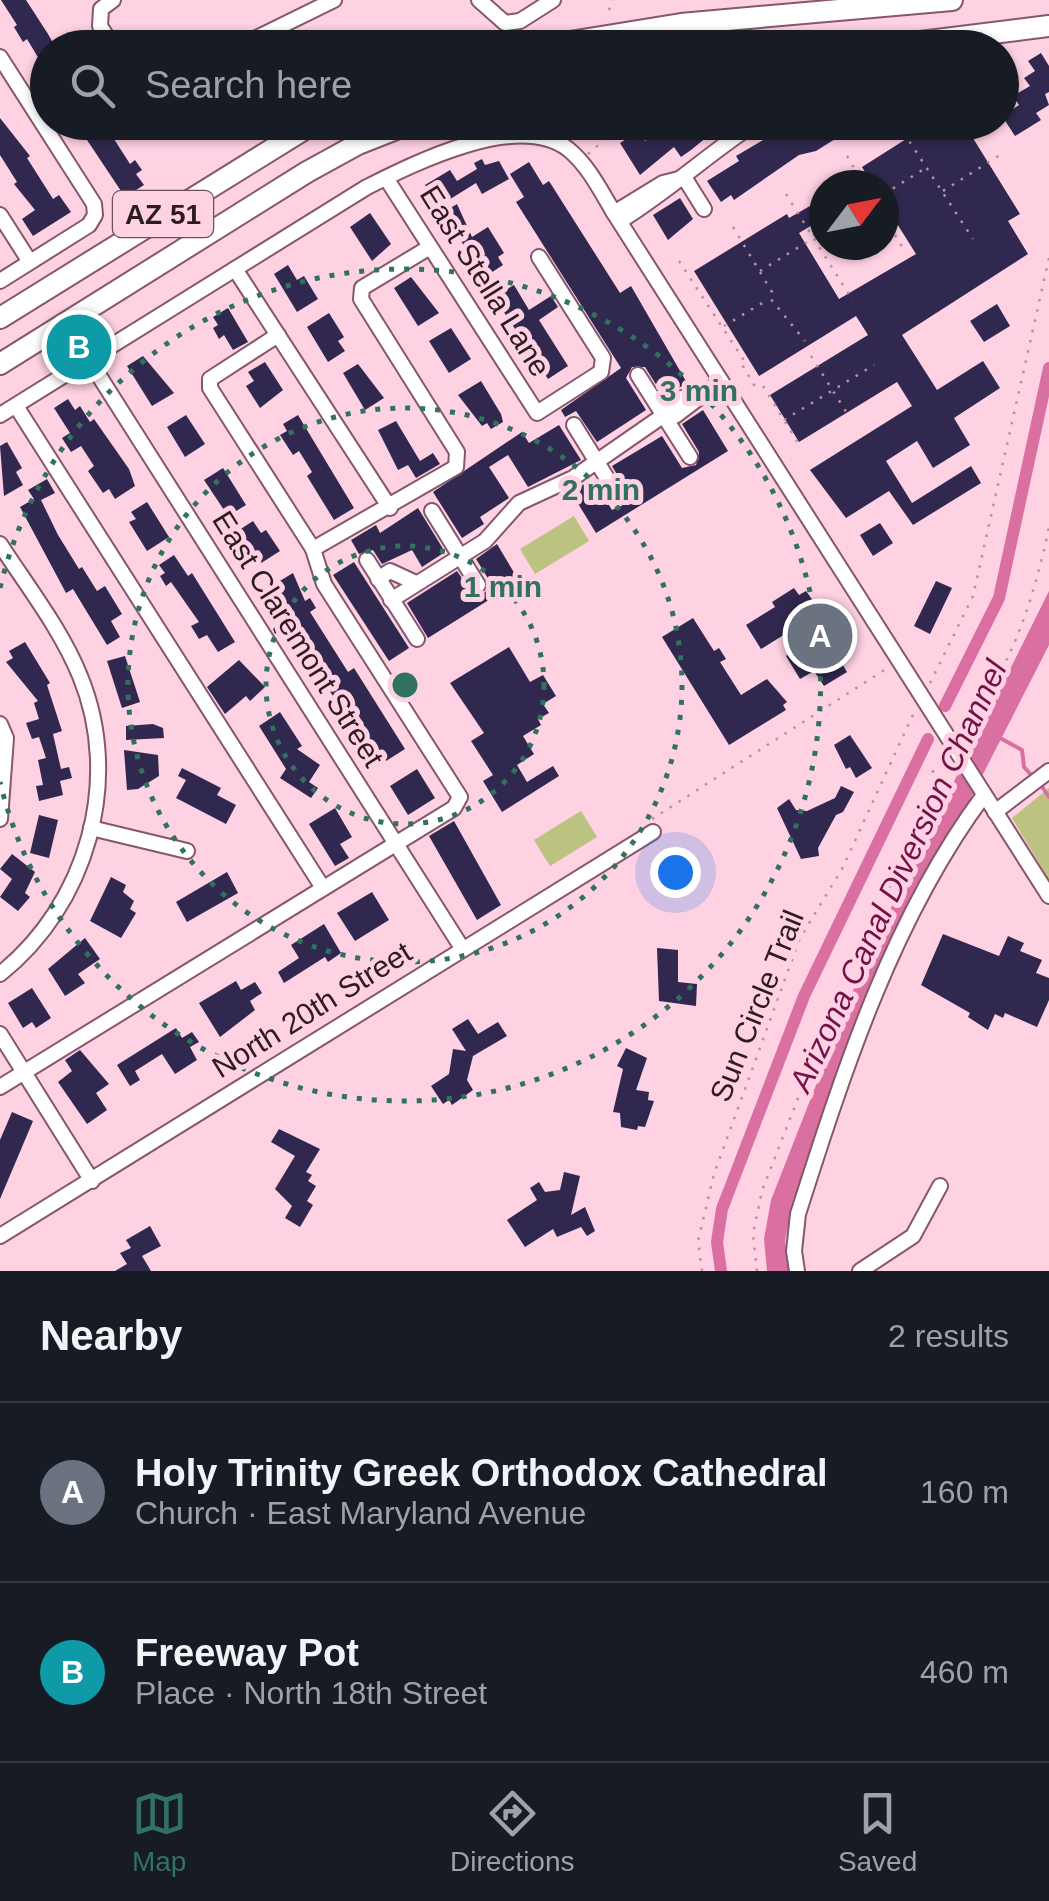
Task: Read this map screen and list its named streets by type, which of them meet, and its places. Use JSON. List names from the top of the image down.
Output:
{
  "streets": {
    "highway": ["AZ 51"],
    "street": ["East Stella Lane", "East Claremont Street", "North 20th Street"],
    "path": ["Sun Circle Trail"]
  },
  "crossings": [
    ["East Claremont Street", "North 20th Street"]
  ],
  "water": ["Arizona Canal Diversion Channel"],
  "north": "top right",
  "page": {
    "search": "Search here",
    "pins": ["B", "A"],
    "heading": ["Nearby", "2 results"],
    "list": [
      {
        "mark": "A",
        "name": "Holy Trinity Greek Orthodox Cathedral",
        "note": "Church · East Maryland Avenue",
        "value": "160 m"
      },
      {
        "mark": "B",
        "name": "Freeway Pot",
        "note": "Place · North 18th Street",
        "value": "460 m"
      }
    ],
    "nav": ["Map", "Directions", "Saved"]
  },
  "rings": ["3 min", "2 min", "1 min"]
}
